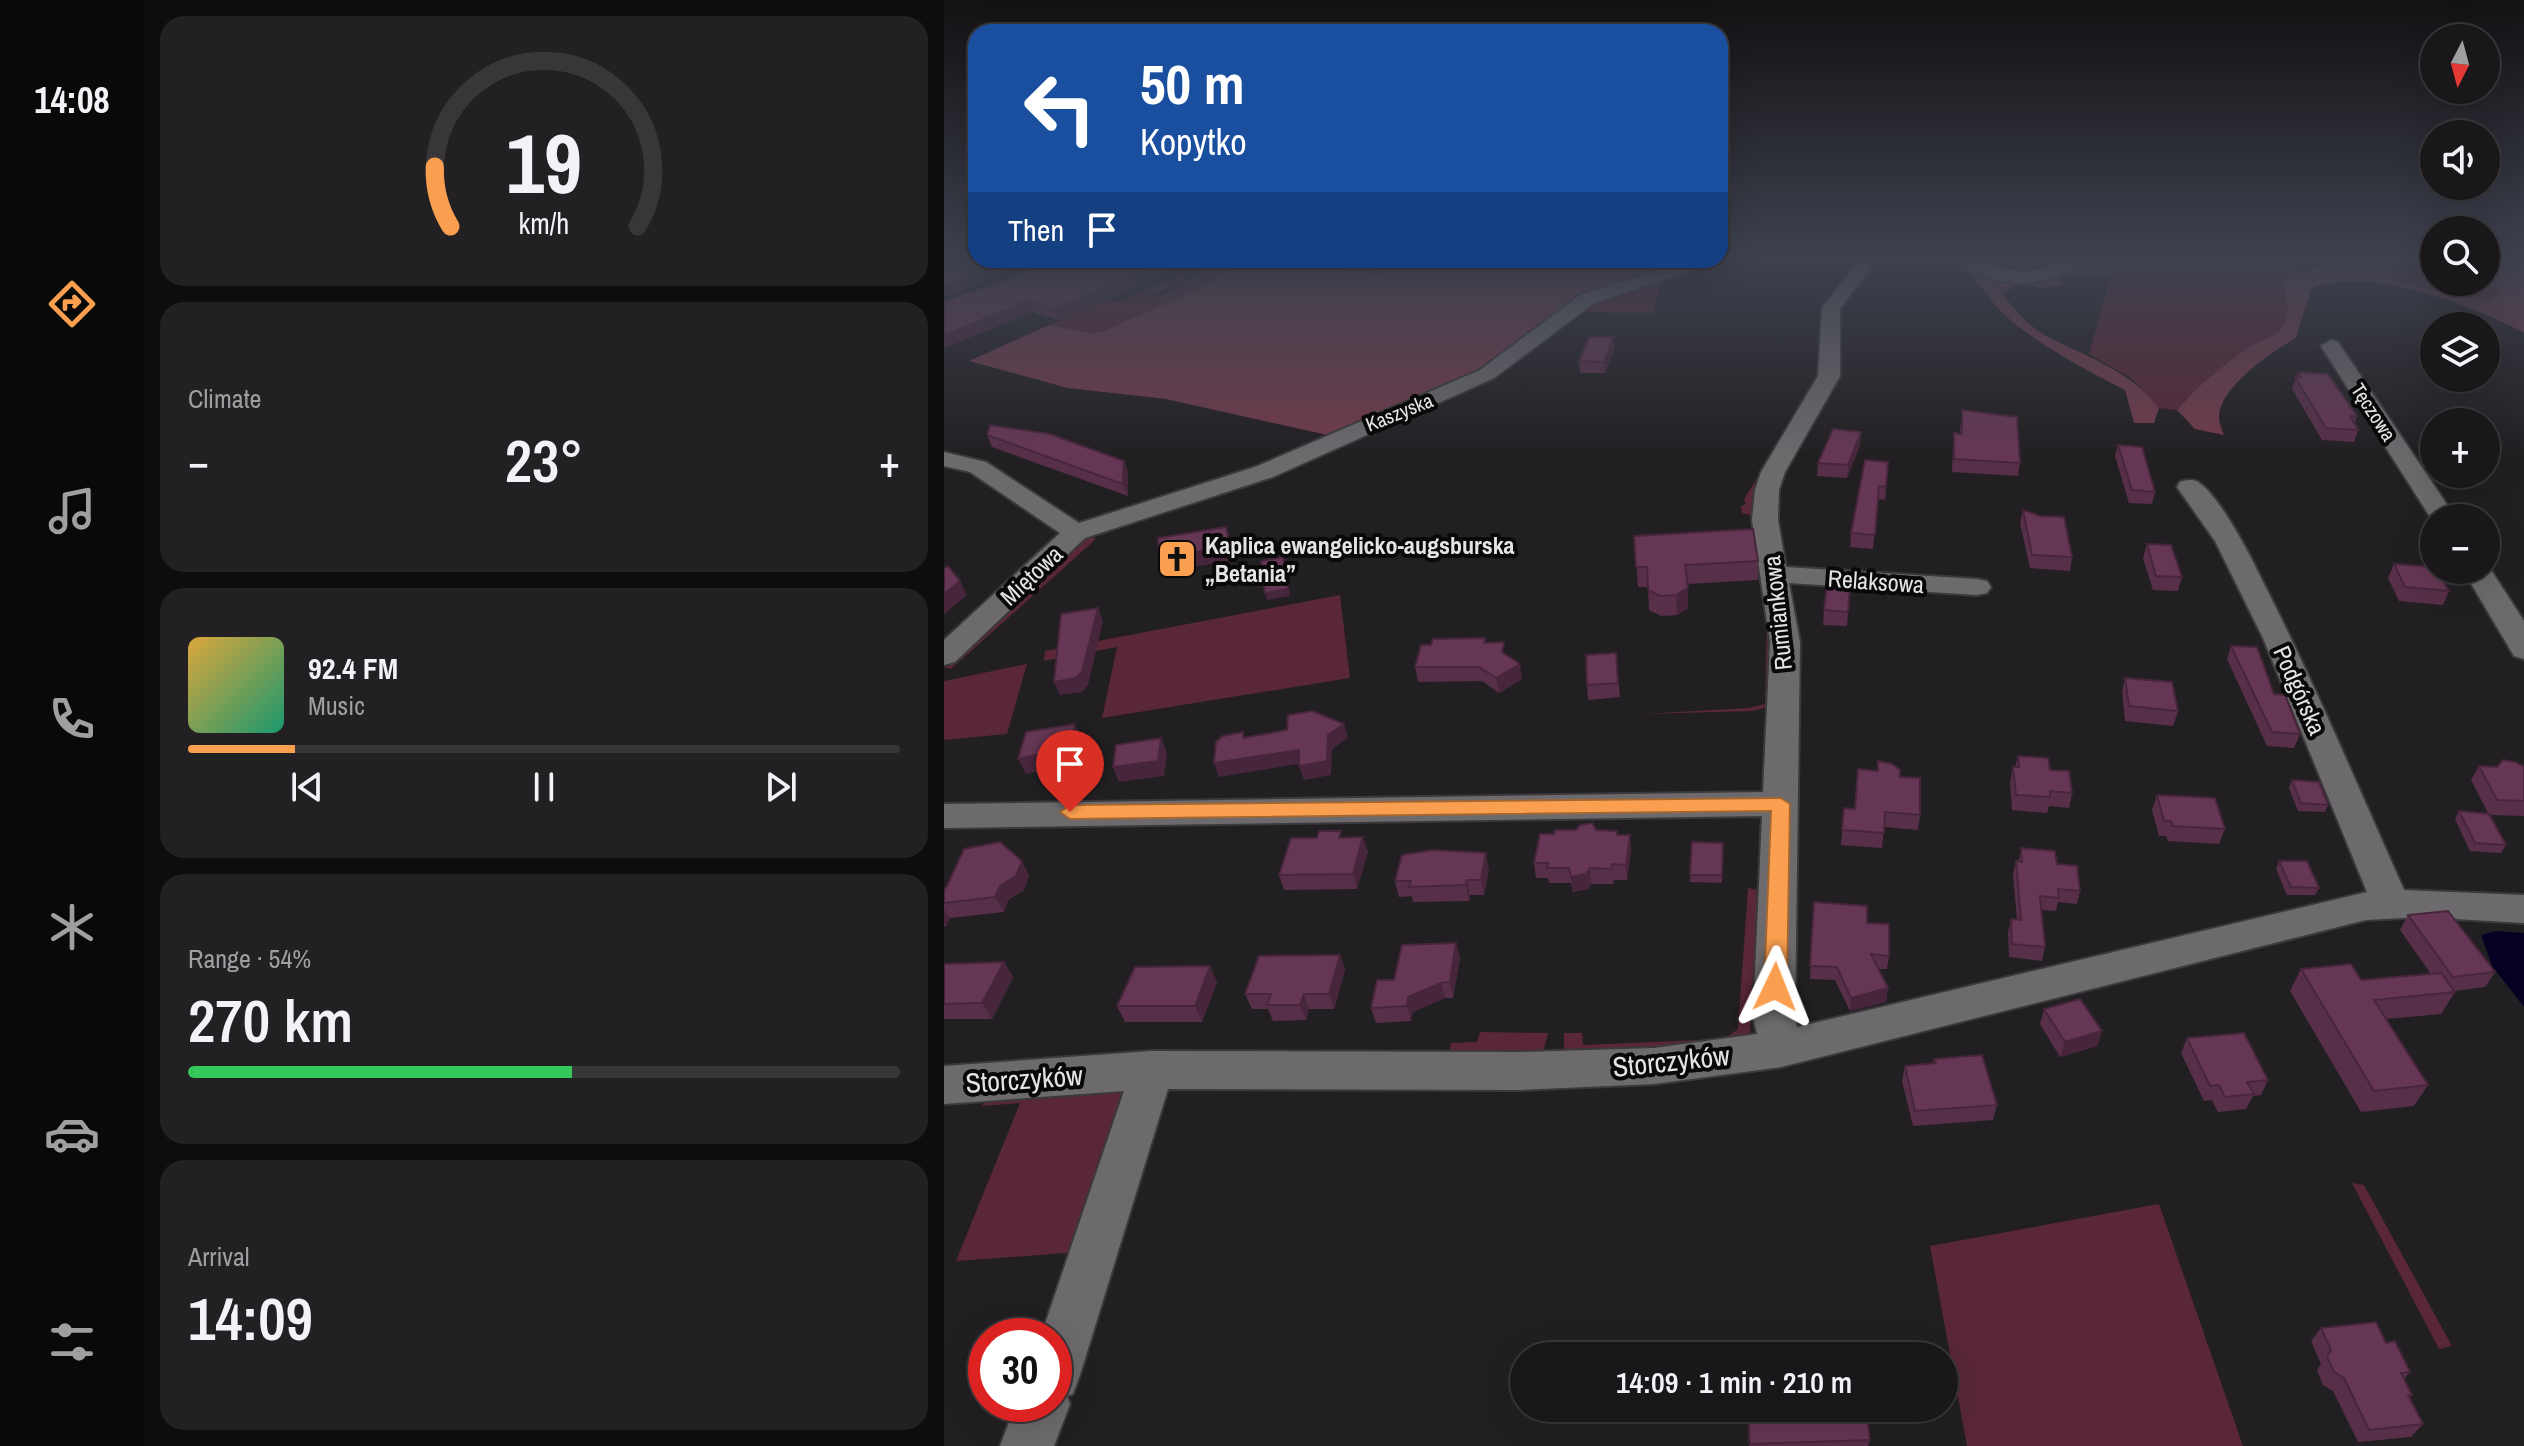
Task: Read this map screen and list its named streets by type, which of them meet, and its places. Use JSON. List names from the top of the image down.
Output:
{
  "streets": {
    "street": [
      "Kaszyska",
      "Tęczowa",
      "Miętowa",
      "Relaksowa",
      "Rumiankowa",
      "Podgórska",
      "Storczyków"
    ]
  },
  "crossings": [
    ["Kaszyska", "Miętowa"],
    ["Relaksowa", "Rumiankowa"],
    ["Rumiankowa", "Storczyków"],
    ["Podgórska", "Storczyków"]
  ],
  "places": {
    "church": ["Kaplica ewangelicko-augsburska „Betania”"]
  },
  "north": "bottom",
  "page": {
    "tabs": "14:08",
    "map_buttons": ["+", "−"],
    "turn": ["50 m", "Kopytko"],
    "then": "Then",
    "tile": [
      "Climate",
      ["Range · 54%", "270 km"],
      ["Arrival", "14:09"]
    ],
    "heat": ["−", "23°", "+"],
    "song": ["92.4 FM", "Music"],
    "limit": "30",
    "trip": "14:09 · 1 min · 210 m",
    "gauge": ["19", "km/h"]
  }
}
